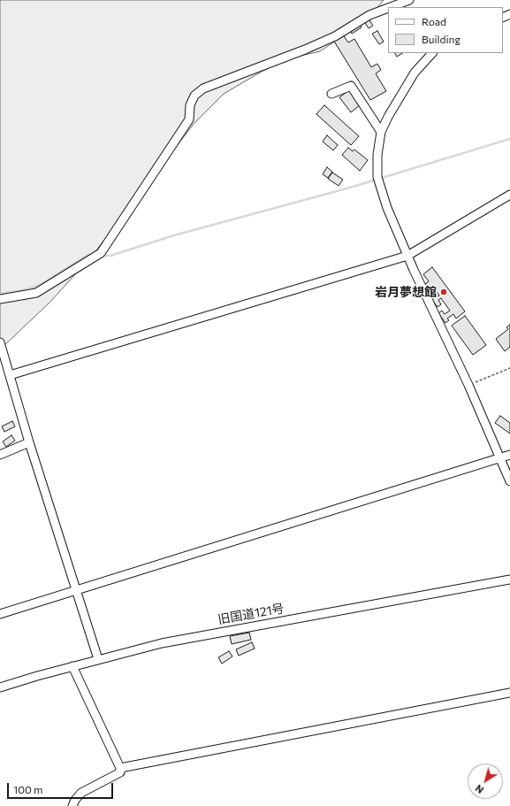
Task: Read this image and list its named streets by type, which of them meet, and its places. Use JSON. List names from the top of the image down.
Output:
{
  "streets": {
    "street": ["旧国道121号"]
  },
  "places": ["岩月夢想館"],
  "legend": ["Road", "Building"],
  "scale_bar": "100 m",
  "north": "bottom left"
}
